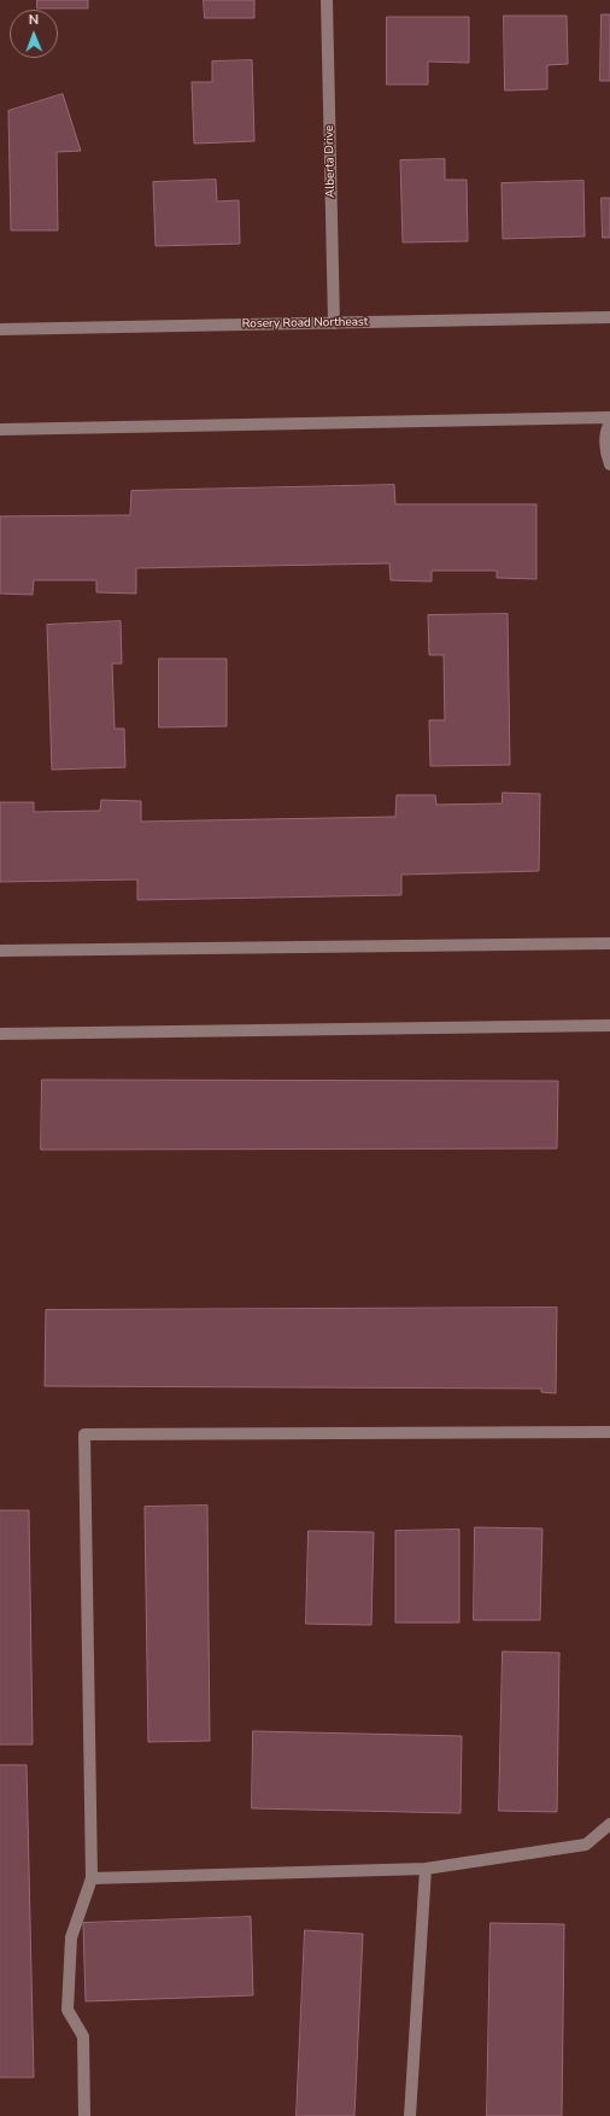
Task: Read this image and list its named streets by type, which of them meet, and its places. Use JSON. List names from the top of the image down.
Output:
{
  "streets": {
    "street": ["Alberta Drive", "Rosery Road Northeast"]
  },
  "crossings": [
    ["Alberta Drive", "Rosery Road Northeast"]
  ],
  "north": "top"
}
